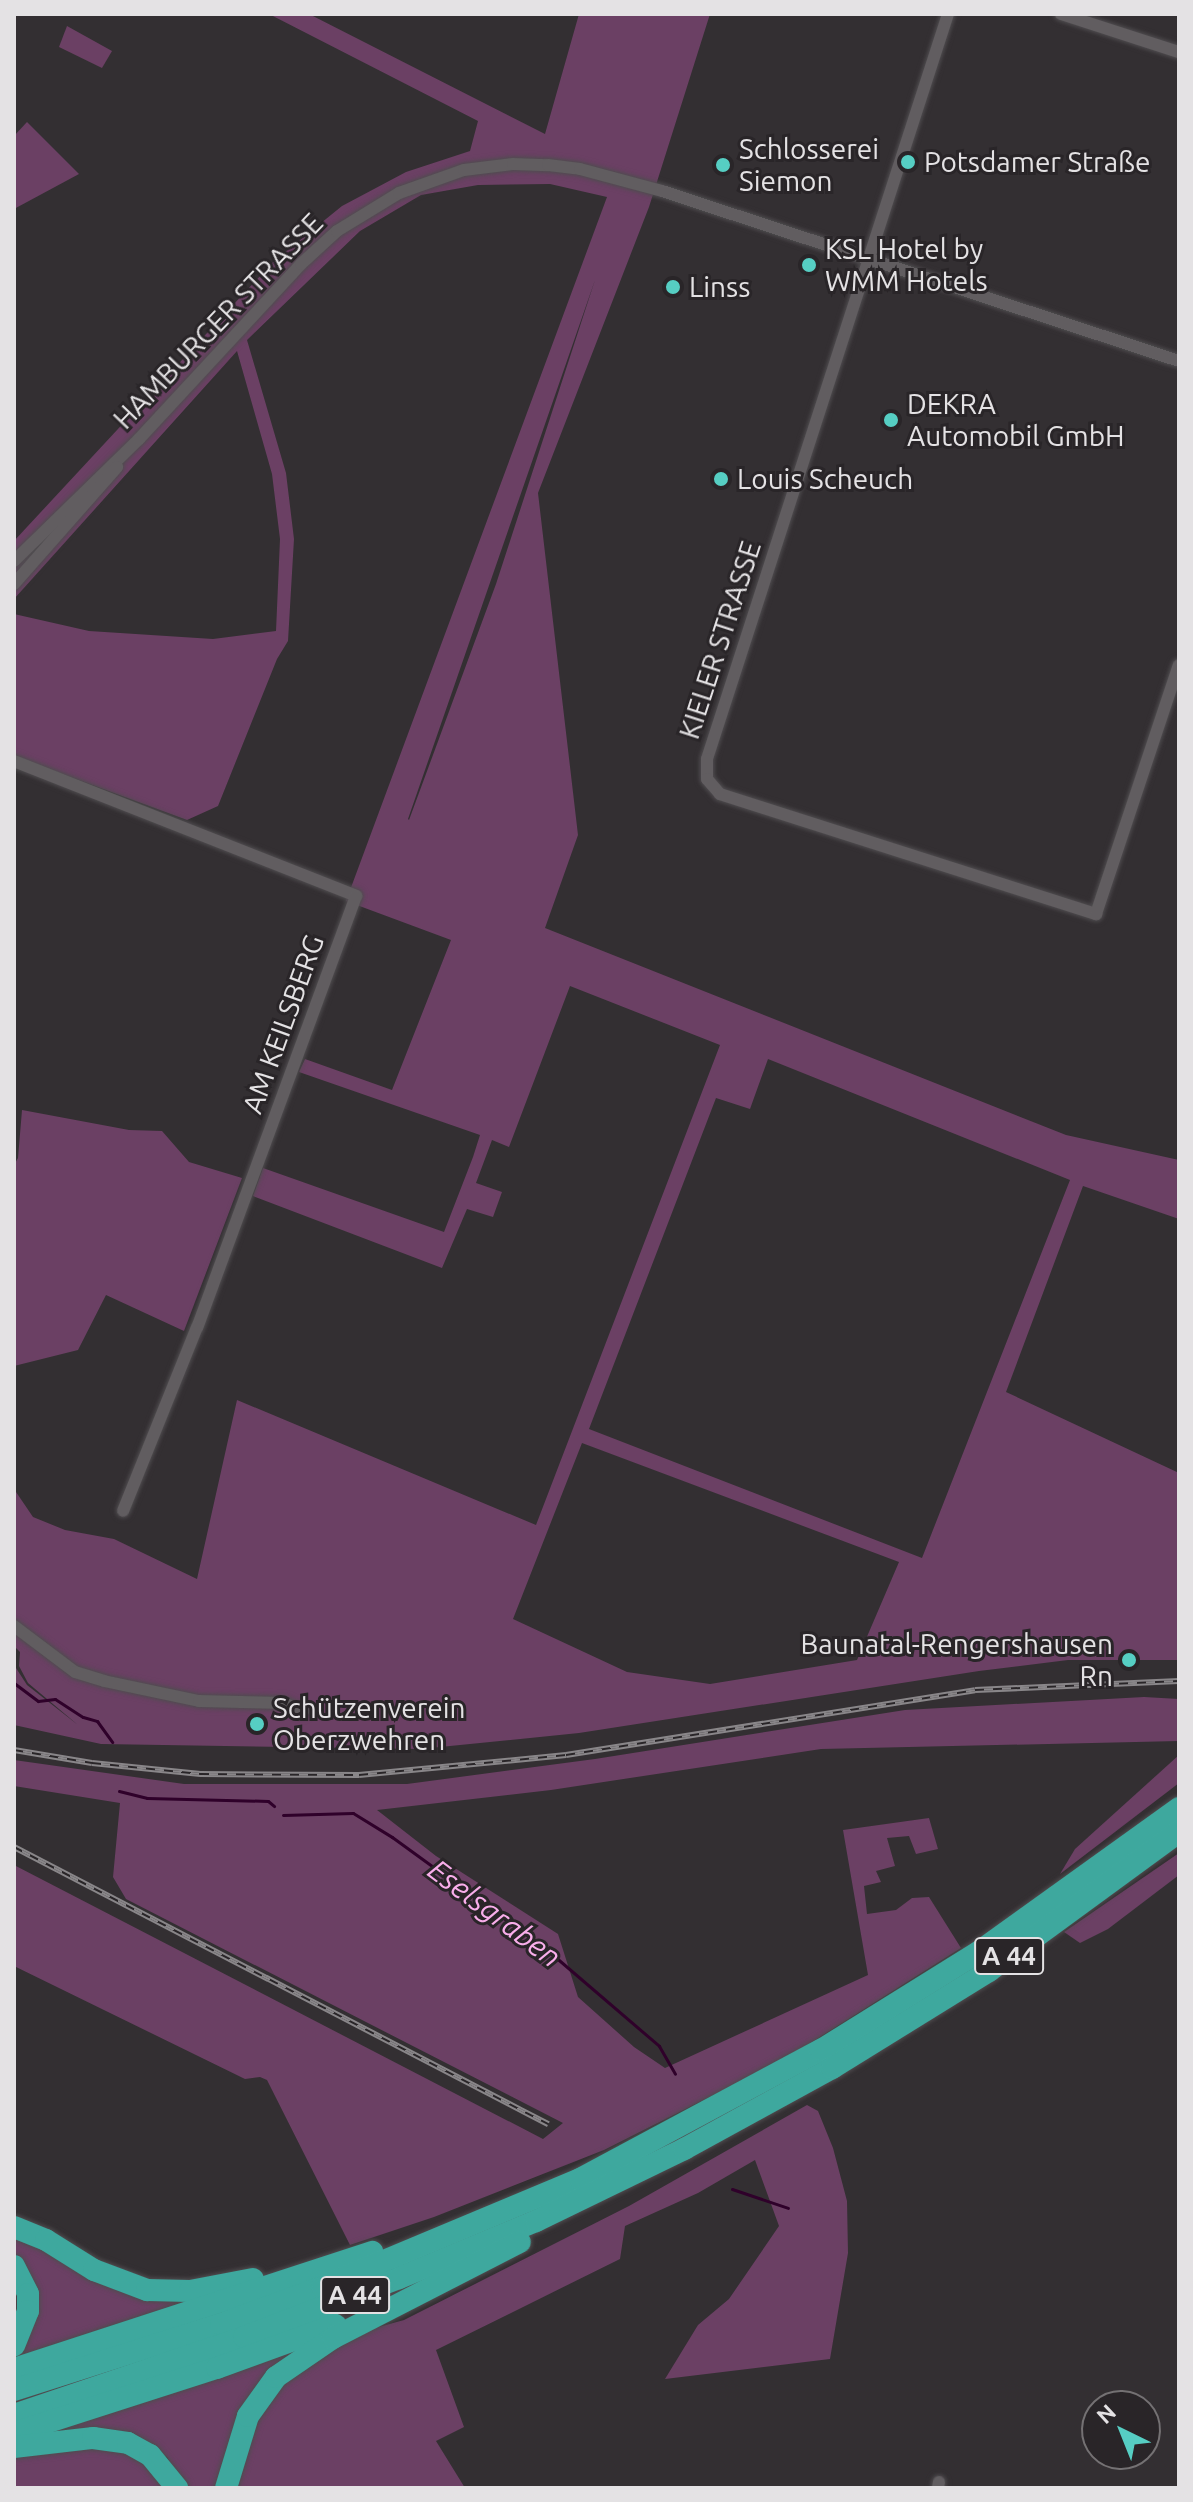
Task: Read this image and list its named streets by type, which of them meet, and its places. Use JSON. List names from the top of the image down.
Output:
{
  "streets": {
    "highway": ["A 44"],
    "street": ["HAMBURGER STRASSE", "KIELER STRASSE", "AM KEILSBERG"]
  },
  "crossings": [
    ["HAMBURGER STRASSE", "KIELER STRASSE"]
  ],
  "water": ["Eselsgraben"],
  "places": [
    "Potsdamer Straße",
    "Schlosserei Siemon",
    "KSL Hotel by WMM Hotels",
    "Linss",
    "DEKRA Automobil GmbH",
    "Louis Scheuch",
    "Baunatal-Rengershausen Rn",
    "Schützenverein Oberzwehren"
  ],
  "north": "top left"
}
